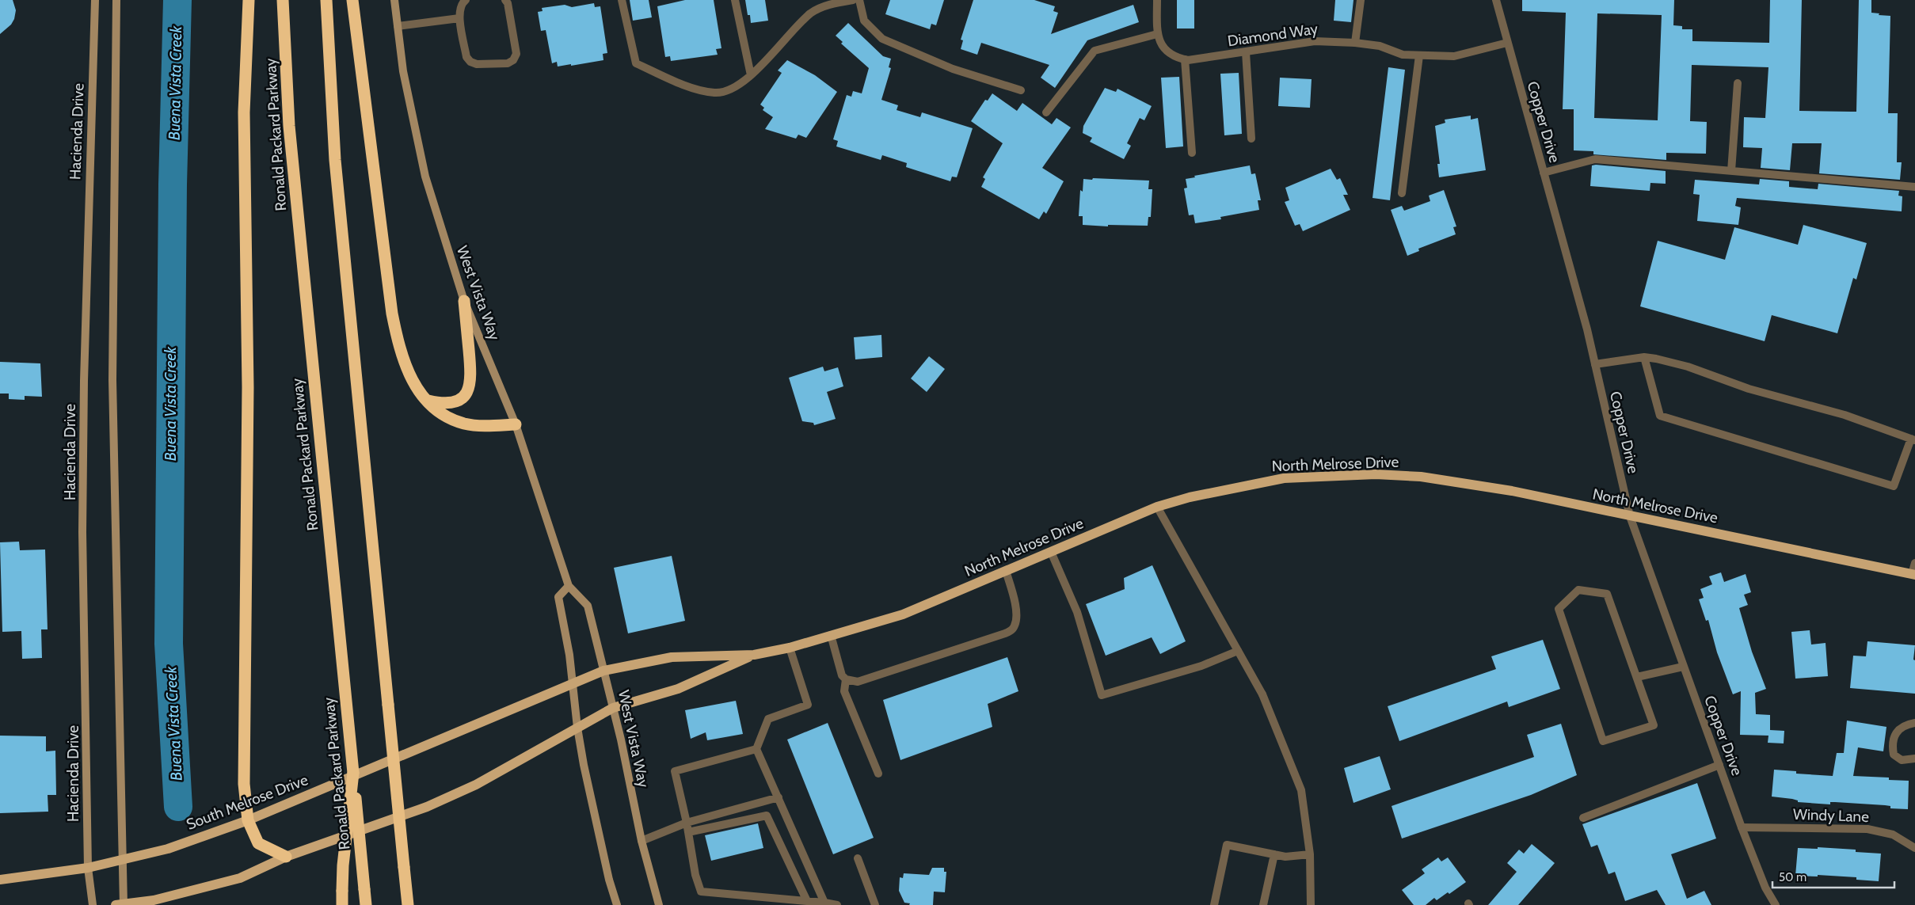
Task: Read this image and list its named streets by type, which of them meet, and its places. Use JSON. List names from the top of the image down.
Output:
{
  "streets": {
    "highway": ["Ronald Packard Parkway"],
    "main road": [
      "Hacienda Drive",
      "West Vista Way",
      "North Melrose Drive",
      "South Melrose Drive"
    ],
    "street": ["Diamond Way", "Copper Drive", "Windy Lane"]
  },
  "crossings": [
    ["Diamond Way", "Copper Drive"],
    ["Copper Drive", "North Melrose Drive"],
    ["Copper Drive", "Windy Lane"],
    ["Hacienda Drive", "South Melrose Drive"],
    ["West Vista Way", "North Melrose Drive"],
    ["West Vista Way", "South Melrose Drive"],
    ["North Melrose Drive", "South Melrose Drive"]
  ],
  "water": ["Buena Vista Creek"],
  "scale_bar": "50 m"
}
